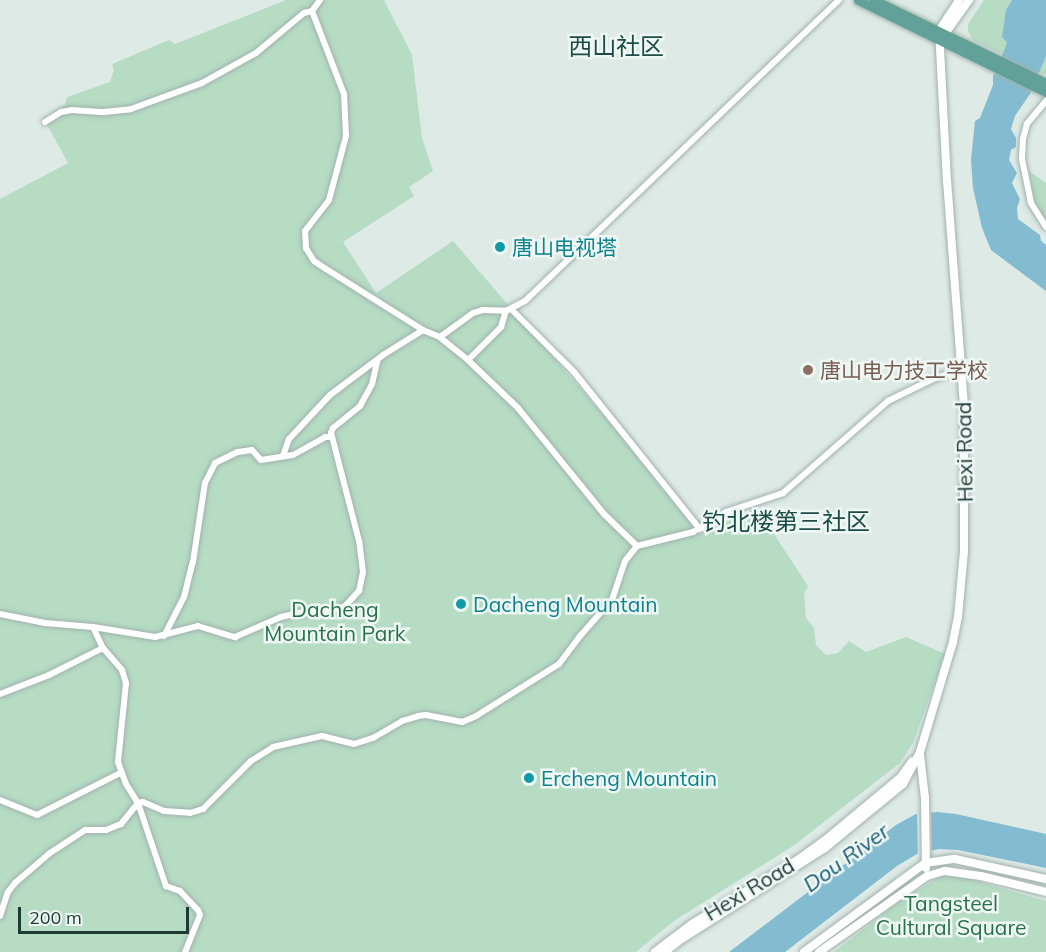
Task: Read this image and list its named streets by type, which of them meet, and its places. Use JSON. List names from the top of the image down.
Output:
{
  "streets": {
    "street": ["Hexi Road"]
  },
  "districts": ["西山社区", "钓北楼第三社区"],
  "water": ["Dou River"],
  "parks": ["Dacheng Mountain Park", "Tangsteel Cultural Square"],
  "places": [
    "唐山电视塔",
    "唐山电力技工学校",
    "Dacheng Mountain",
    "Ercheng Mountain"
  ],
  "scale_bar": "200 m"
}
